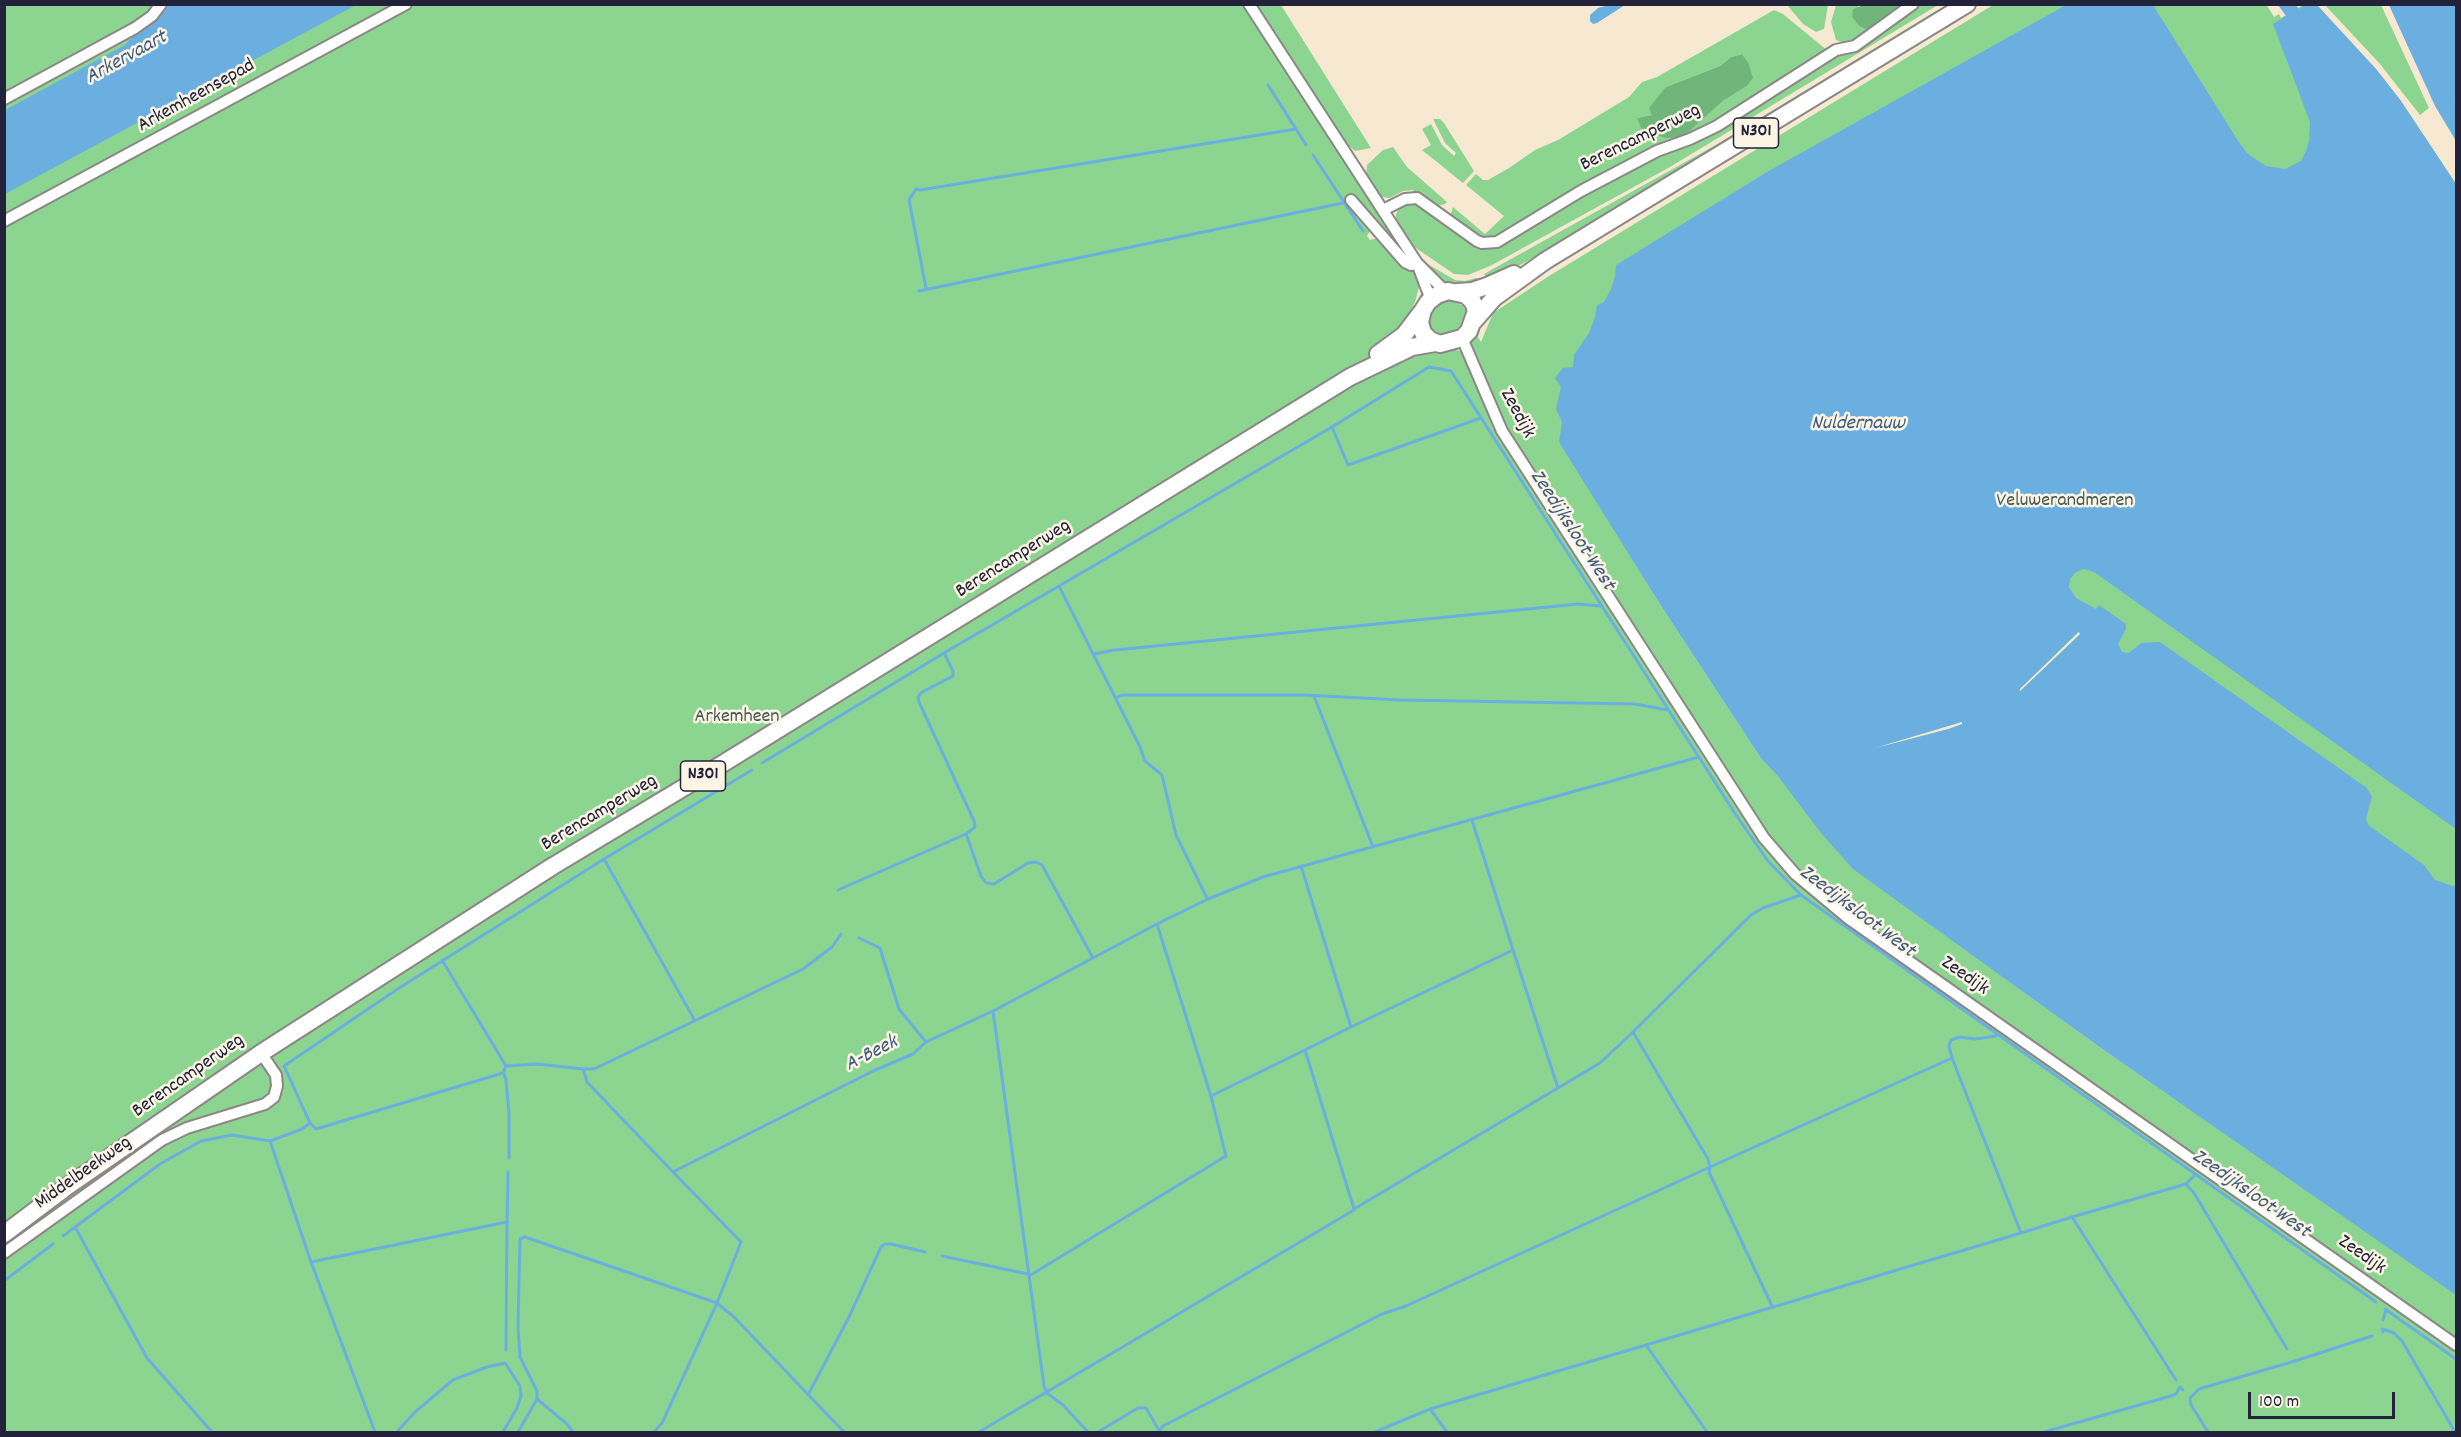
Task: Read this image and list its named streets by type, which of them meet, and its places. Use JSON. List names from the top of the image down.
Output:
{
  "streets": {
    "main road": ["N301", "Berencamperweg"],
    "street": ["Arkemheensepad", "Zeedijk", "Middelbeekweg"]
  },
  "crossings": [
    ["N301", "Berencamperweg"],
    ["N301", "Zeedijk"],
    ["Berencamperweg", "Zeedijk"],
    ["Berencamperweg", "Middelbeekweg"]
  ],
  "water": [
    "Arkervaart",
    "Nuldernauw",
    "Zeedijksloot West",
    "A-Beek"
  ],
  "parks": ["Veluwerandmeren", "Arkemheen"],
  "scale_bar": "100 m"
}
